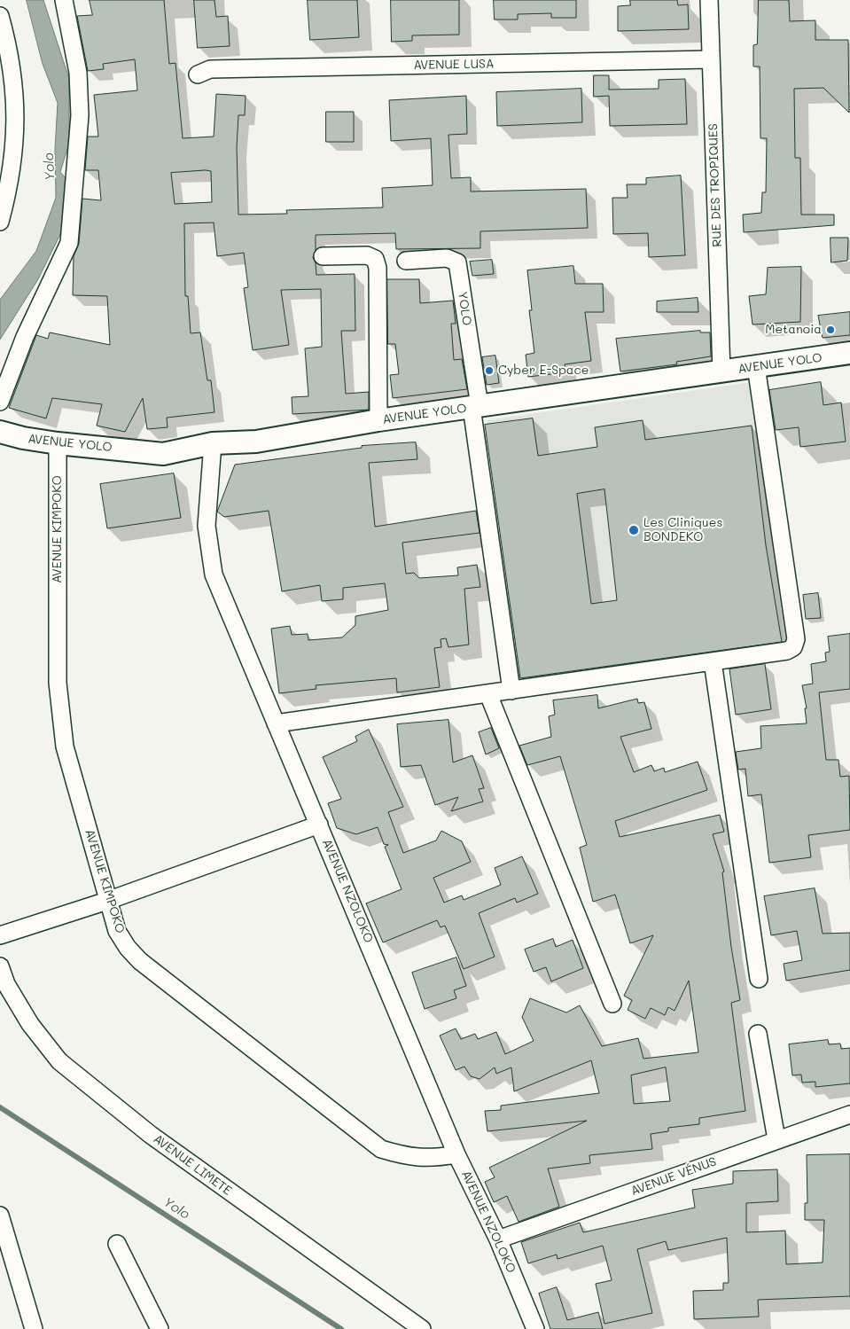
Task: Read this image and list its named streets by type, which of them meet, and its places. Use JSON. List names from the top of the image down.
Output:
{
  "streets": {
    "street": [
      "AVENUE LUSA",
      "RUE DES TROPIQUES",
      "YOLO",
      "AVENUE YOLO",
      "AVENUE KIMPOKO",
      "AVENUE NZOLOKO",
      "AVENUE LIMETE",
      "AVENUE VÉNUS"
    ]
  },
  "crossings": [
    ["AVENUE LUSA", "RUE DES TROPIQUES"],
    ["RUE DES TROPIQUES", "AVENUE YOLO"],
    ["YOLO", "AVENUE YOLO"],
    ["AVENUE YOLO", "AVENUE KIMPOKO"],
    ["AVENUE YOLO", "AVENUE NZOLOKO"],
    ["AVENUE KIMPOKO", "AVENUE NZOLOKO"],
    ["AVENUE NZOLOKO", "AVENUE VÉNUS"]
  ],
  "water": ["Yolo"],
  "places": ["Metanoia", "Cyber E-Space", "Les Cliniques BONDEKO"]
}
